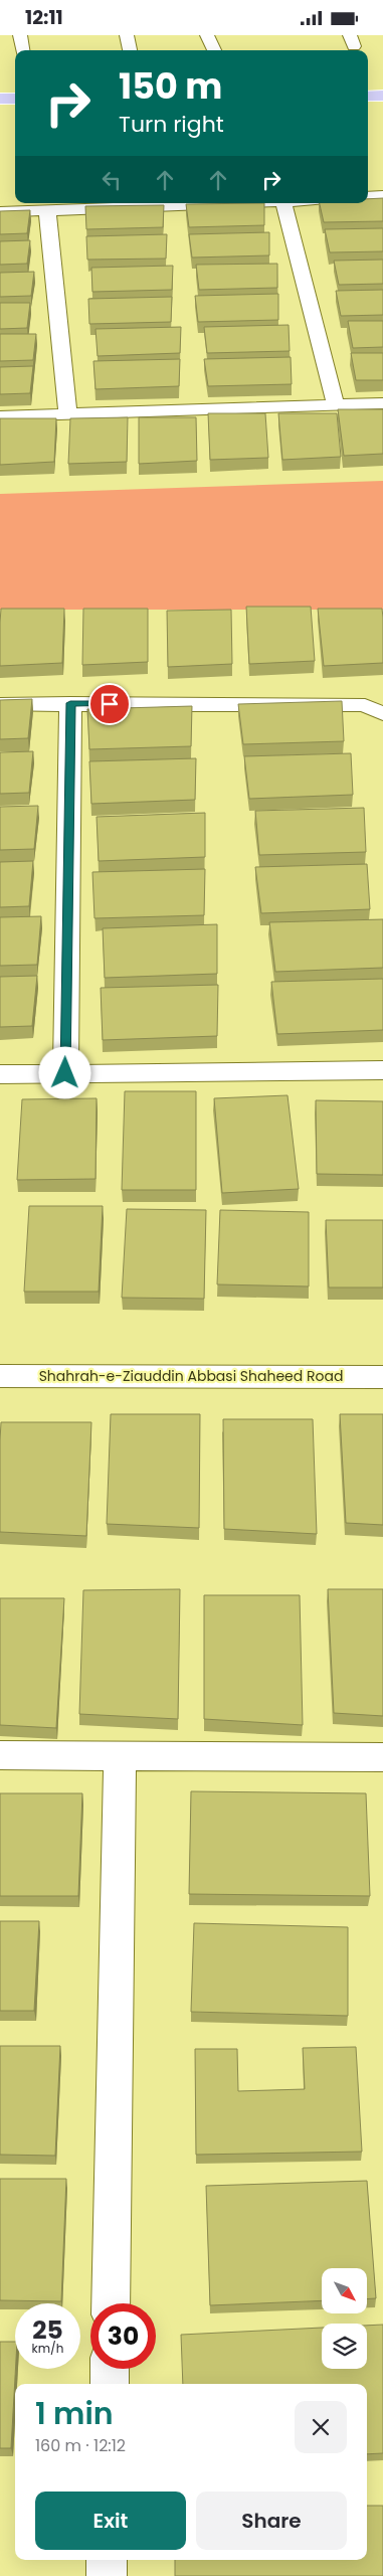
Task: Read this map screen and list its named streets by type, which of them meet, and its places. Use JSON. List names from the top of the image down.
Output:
{
  "streets": {
    "street": ["Shahrah-e-Ziauddin Abbasi Shaheed Road"]
  },
  "north": "bottom right",
  "page": {
    "status": "12:11",
    "turn": ["150 m", "Turn right"],
    "speed": "25 km/h",
    "limit": "30",
    "heading": ["1 min", "160 m · 12:12"],
    "buttons": ["Exit", "Share"]
  }
}
